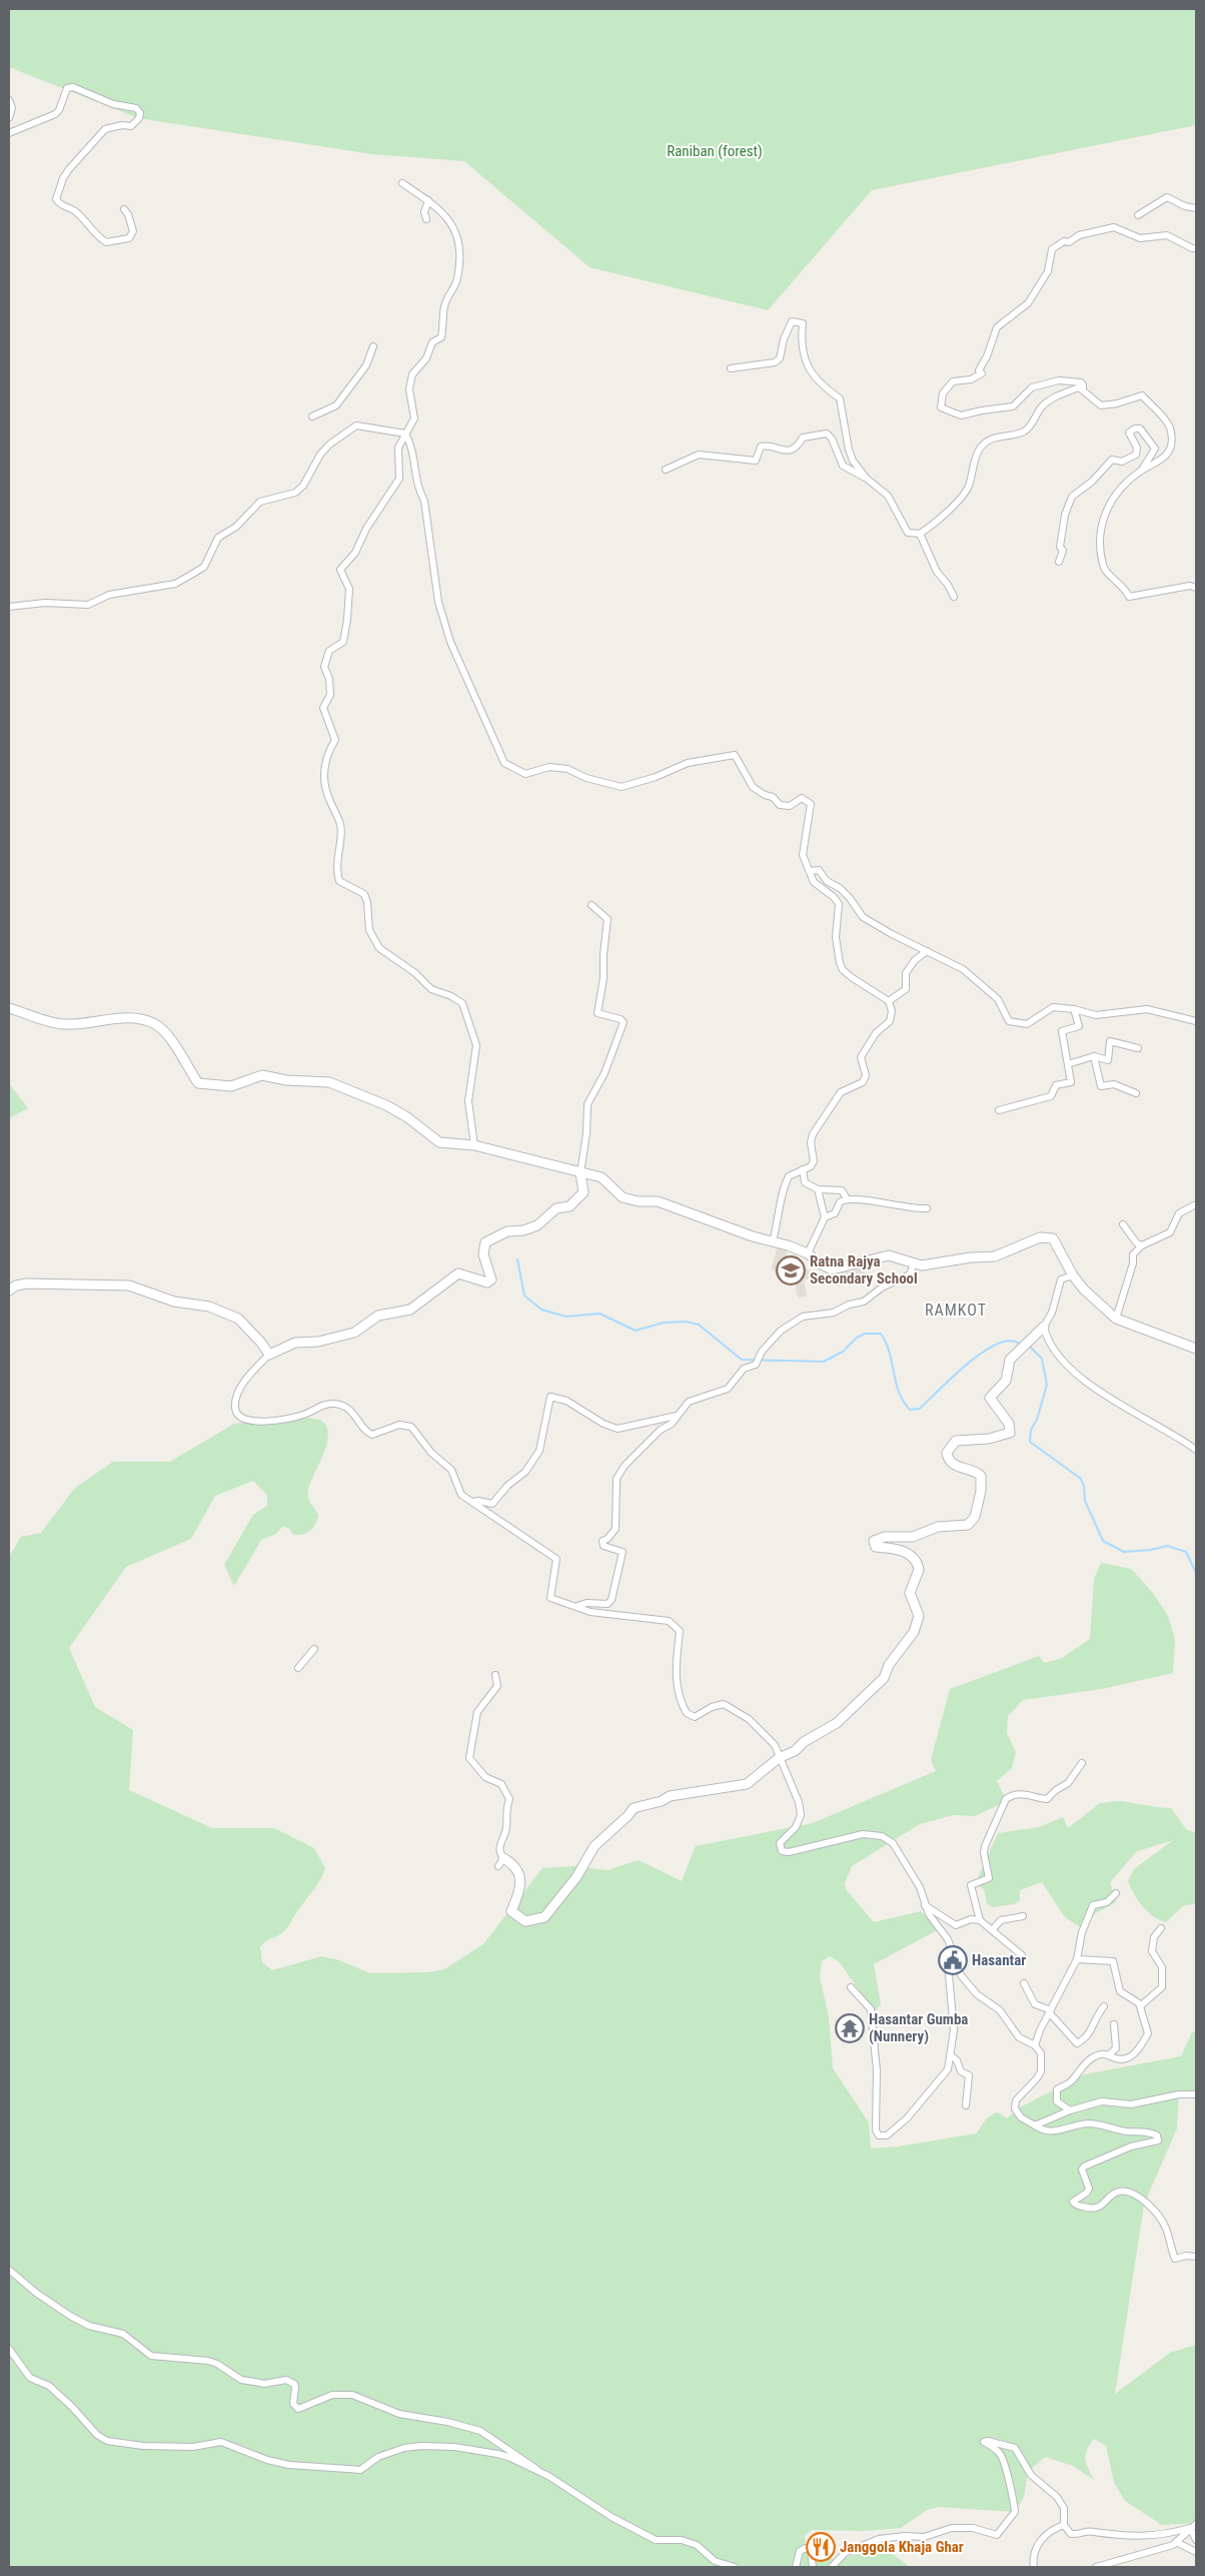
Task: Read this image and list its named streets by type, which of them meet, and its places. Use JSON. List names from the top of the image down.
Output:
{
  "districts": ["RAMKOT"],
  "parks": ["Raniban (forest)"],
  "places": {
    "school or university": ["Ratna Rajya Secondary School"],
    "public building": ["Hasantar"],
    "temple": ["Hasantar Gumba (Nunnery)"],
    "restaurant": ["Janggola Khaja Ghar"]
  }
}
